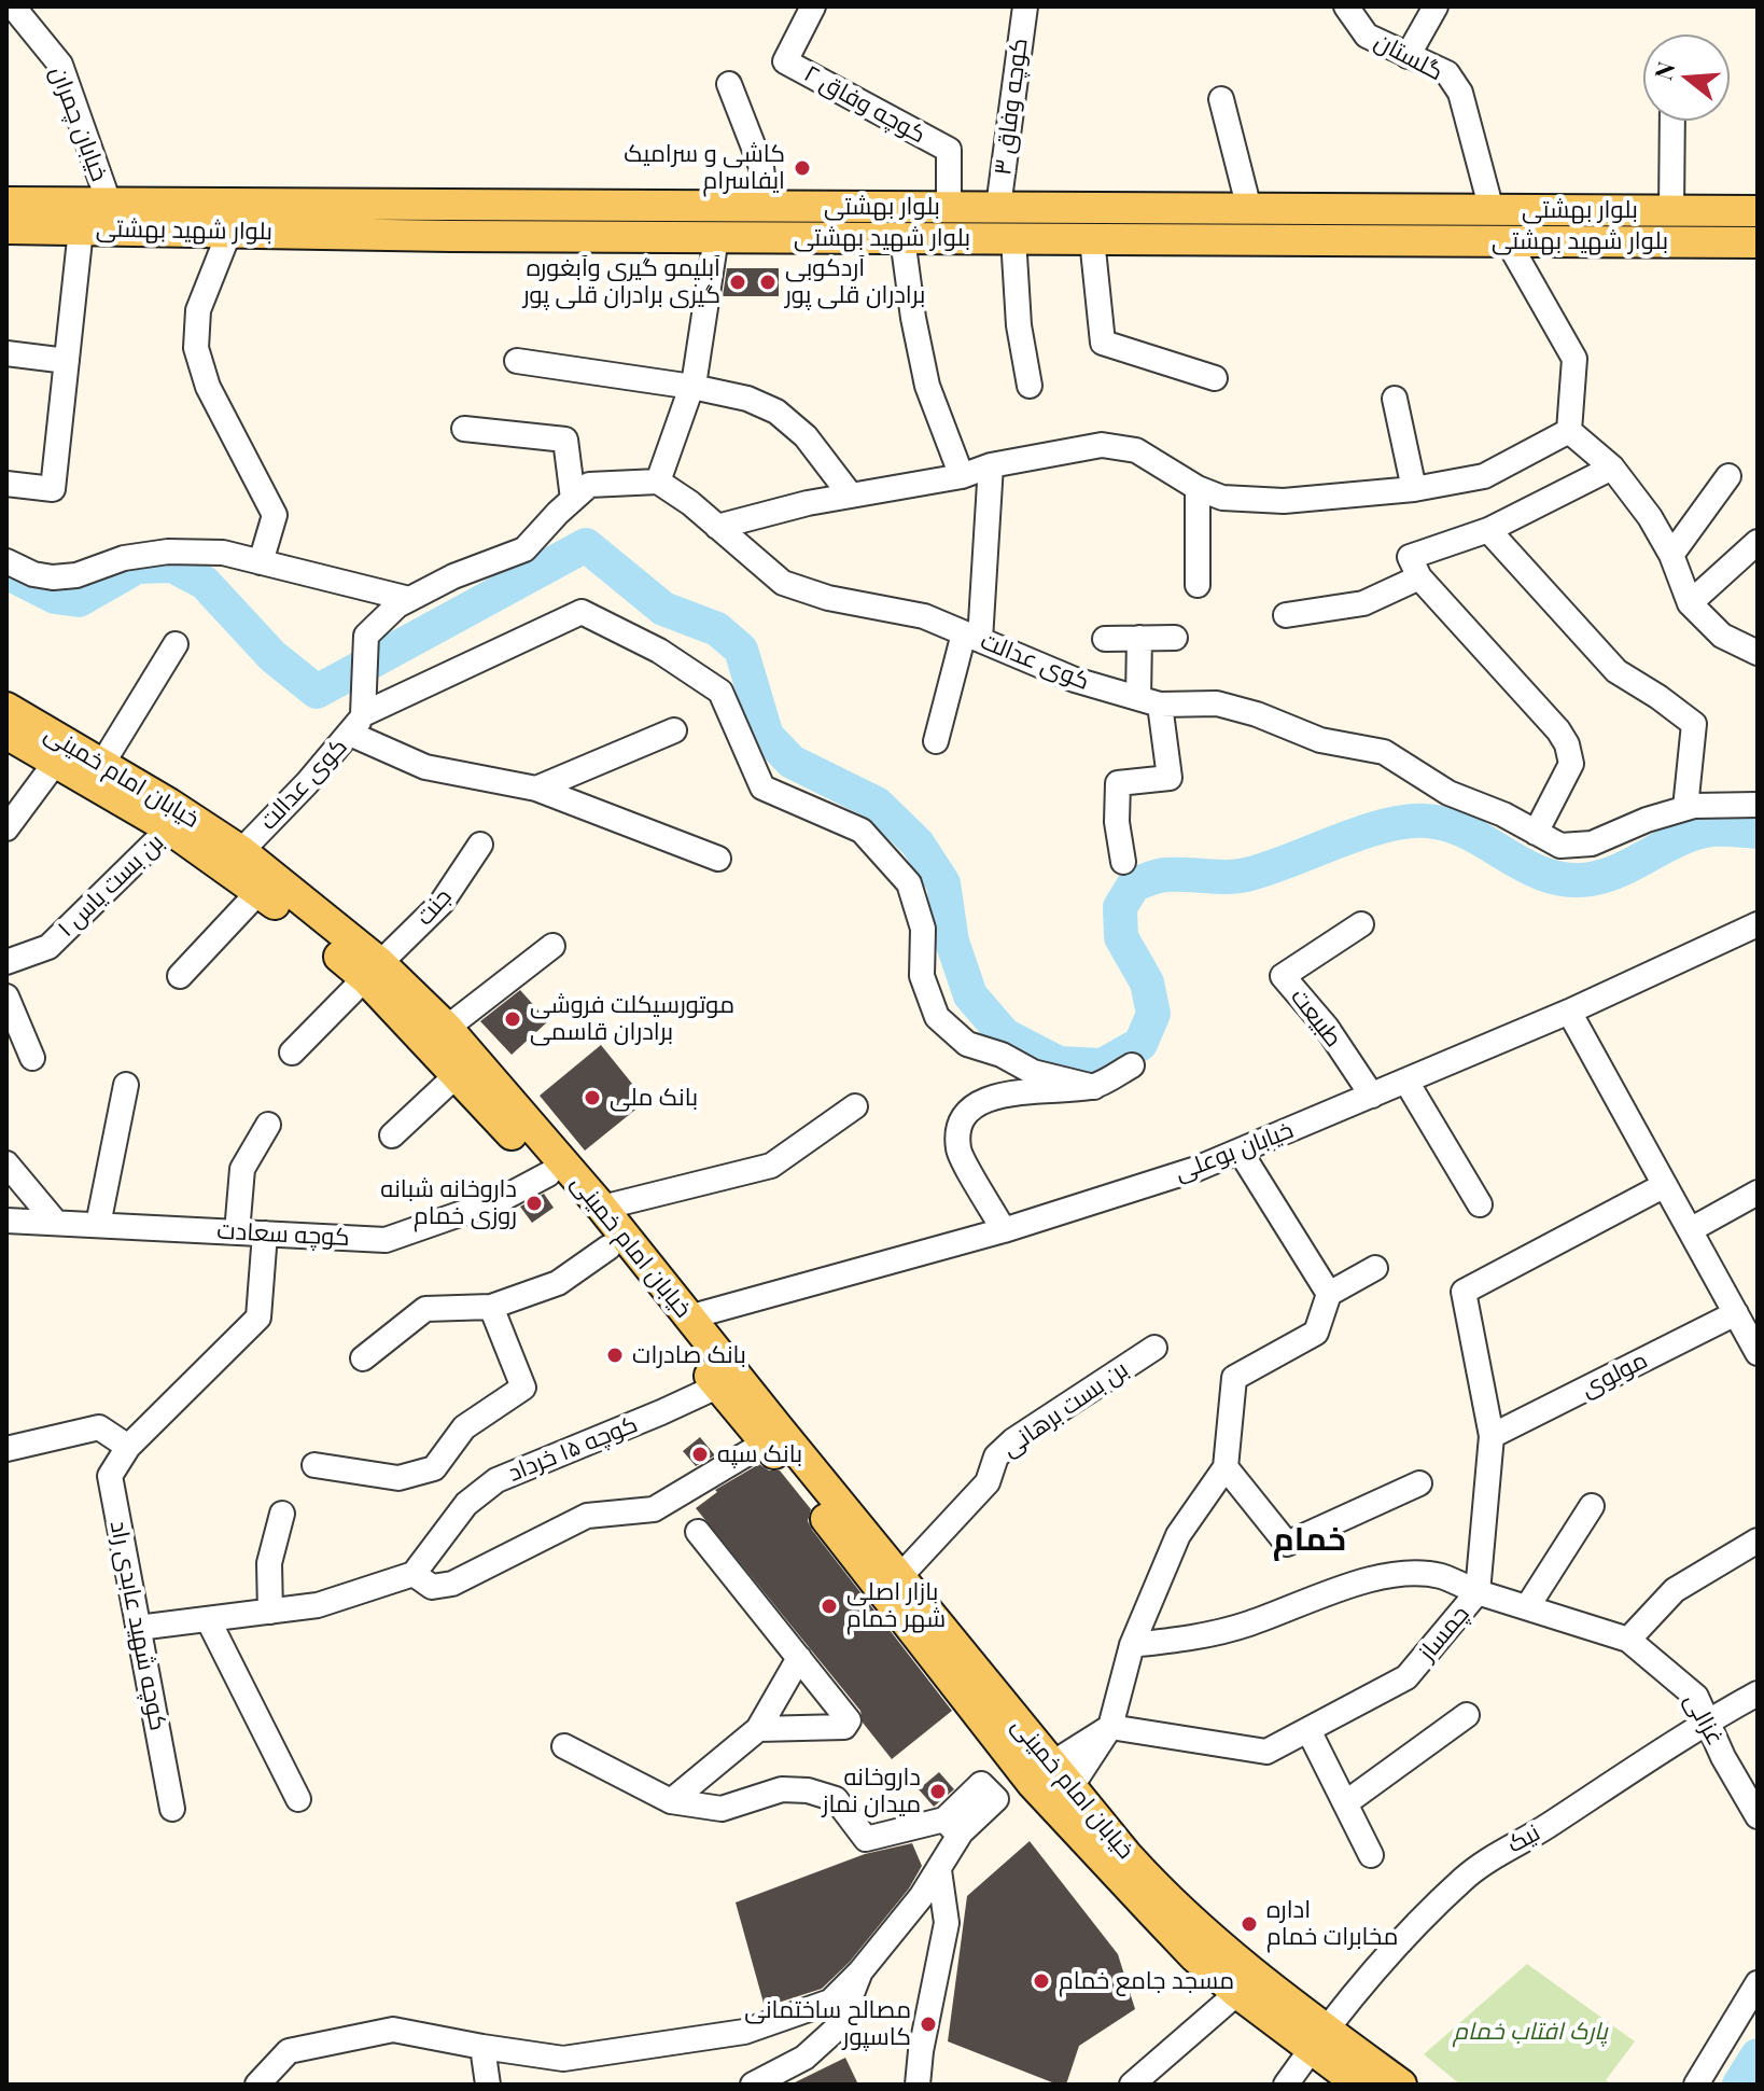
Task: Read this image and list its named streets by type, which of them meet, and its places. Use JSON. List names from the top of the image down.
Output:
{
  "streets": {
    "main road": ["بلوار بهشتی", "بلوار شهید بهشتی", "خیابان امام خمینی"],
    "street": [
      "گلستان",
      "کوچه وفاق ۲",
      "کوچه وفاق ۳",
      "خیابان چمران",
      "کوی عدالت",
      "بن بست یاس ۱",
      "جنت",
      "طبيعت",
      "خیابان بوعلی",
      "کوچه سعادت",
      "مولوی",
      "بن بست برهانی",
      "کوچه ۱۵ خرداد",
      "کوچه شهید عابدی راد",
      "چمساز",
      "غزالی",
      "نیک"
    ]
  },
  "crossings": [
    ["گلستان", "بلوار بهشتی"],
    ["کوچه وفاق ۲", "بلوار بهشتی"],
    ["کوچه وفاق ۳", "بلوار بهشتی"],
    ["خیابان چمران", "بلوار بهشتی"],
    ["کوی عدالت", "خیابان امام خمینی"],
    ["خیابان امام خمینی", "بن بست یاس ۱"],
    ["خیابان امام خمینی", "جنت"],
    ["خیابان امام خمینی", "خیابان بوعلی"],
    ["خیابان امام خمینی", "کوچه سعادت"],
    ["خیابان امام خمینی", "بن بست برهانی"],
    ["خیابان امام خمینی", "کوچه ۱۵ خرداد"],
    ["خیابان امام خمینی", "نیک"],
    ["طبيعت", "خیابان بوعلی"],
    ["کوچه سعادت", "کوچه شهید عابدی راد"],
    ["چمساز", "غزالی"],
    ["غزالی", "نیک"]
  ],
  "districts": ["خمام"],
  "parks": ["پارک افتاب خمام"],
  "places": [
    "کاشی و سرامیک ایفاسرام",
    "آبلیمو گیری وآبغوره گیری برادران قلی پور",
    "آردکوبی برادران قلی پور",
    "موتورسیکلت فروشی برادران قاسمی",
    "بانک ملی",
    "داروخانه شبانه روزی خمام",
    "بانک صادرات",
    "بانک سپه",
    "بازار اصلی شهر خمام",
    "داروخانه میدان نماز",
    "اداره مخابرات خمام",
    "مسجد جامع خمام",
    "مصالح ساختمانی کاسپور"
  ],
  "north": "left"
}
